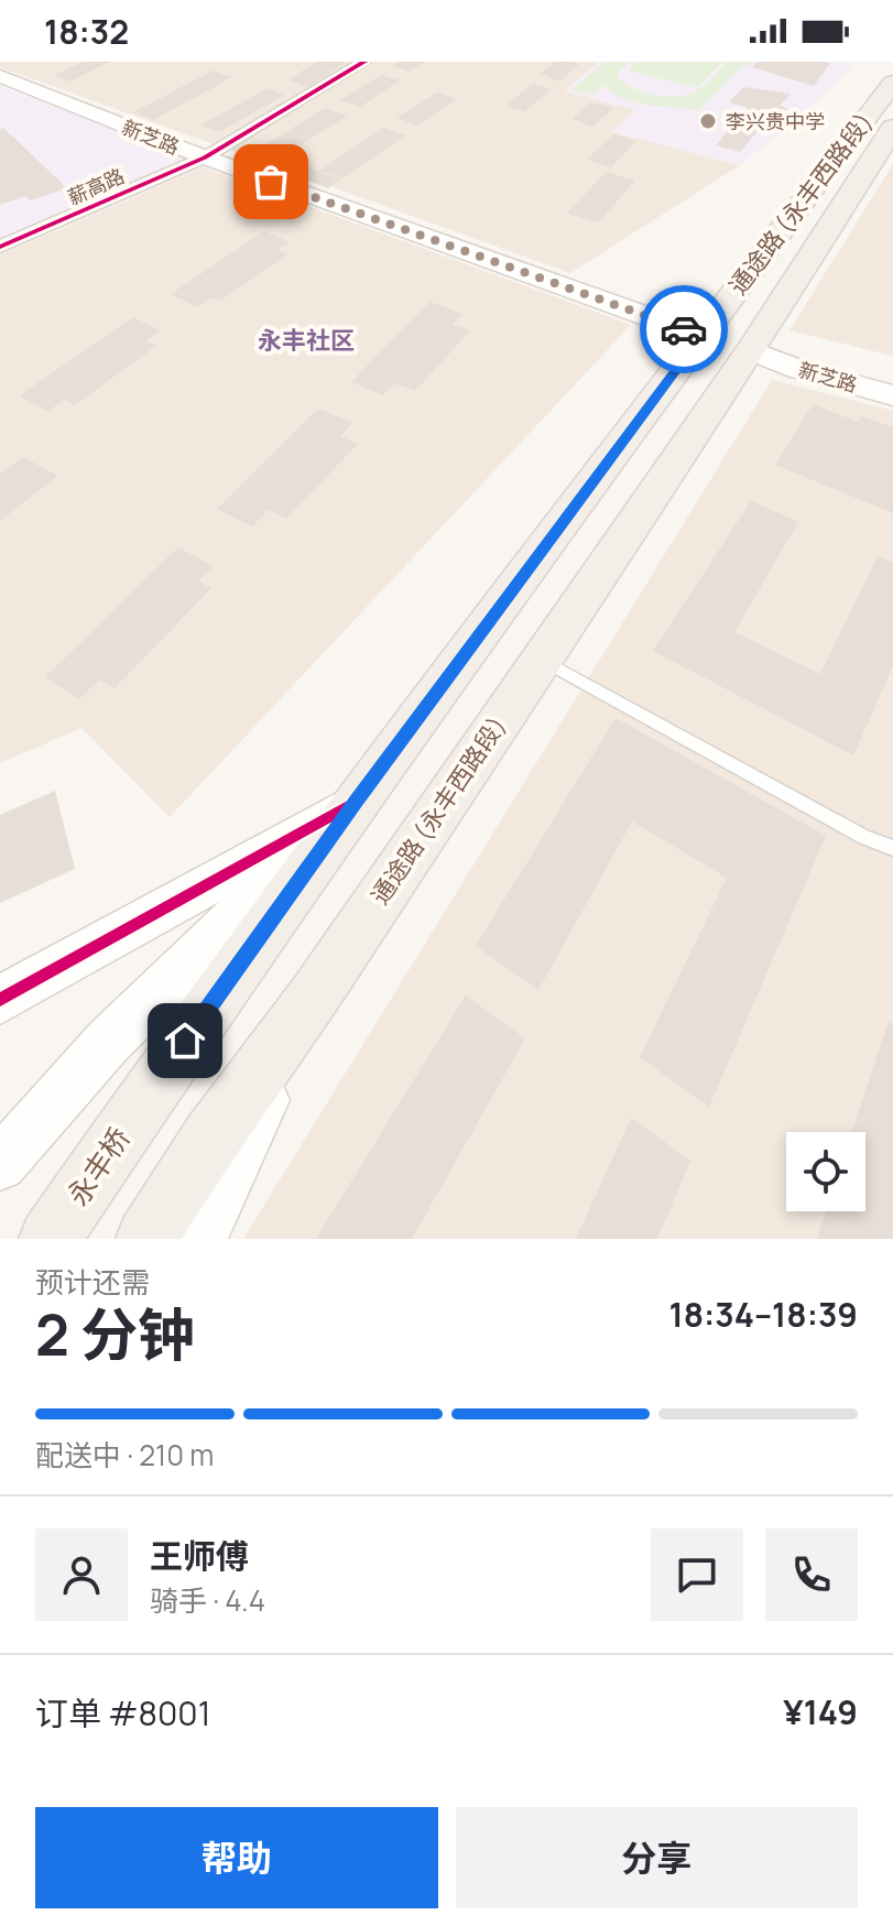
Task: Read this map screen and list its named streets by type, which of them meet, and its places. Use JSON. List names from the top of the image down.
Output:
{
  "streets": {
    "main road": ["新芝路", "通途路 (永丰西路段)", "永丰桥"],
    "street": ["薪高路"]
  },
  "crossings": [
    ["新芝路", "薪高路"],
    ["新芝路", "通途路 (永丰西路段)"],
    ["通途路 (永丰西路段)", "永丰桥"]
  ],
  "districts": ["永丰社区"],
  "places": ["李兴贵中学"],
  "page": {
    "status": "18:32",
    "heading": ["2 分钟", "预计还需", "18:34–18:39"],
    "panel": [
      "王师傅",
      "骑手 · 4.4",
      "订单 #8001",
      "¥149"
    ],
    "bar": "配送中 · 210 m",
    "buttons": ["帮助", "分享"]
  }
}
